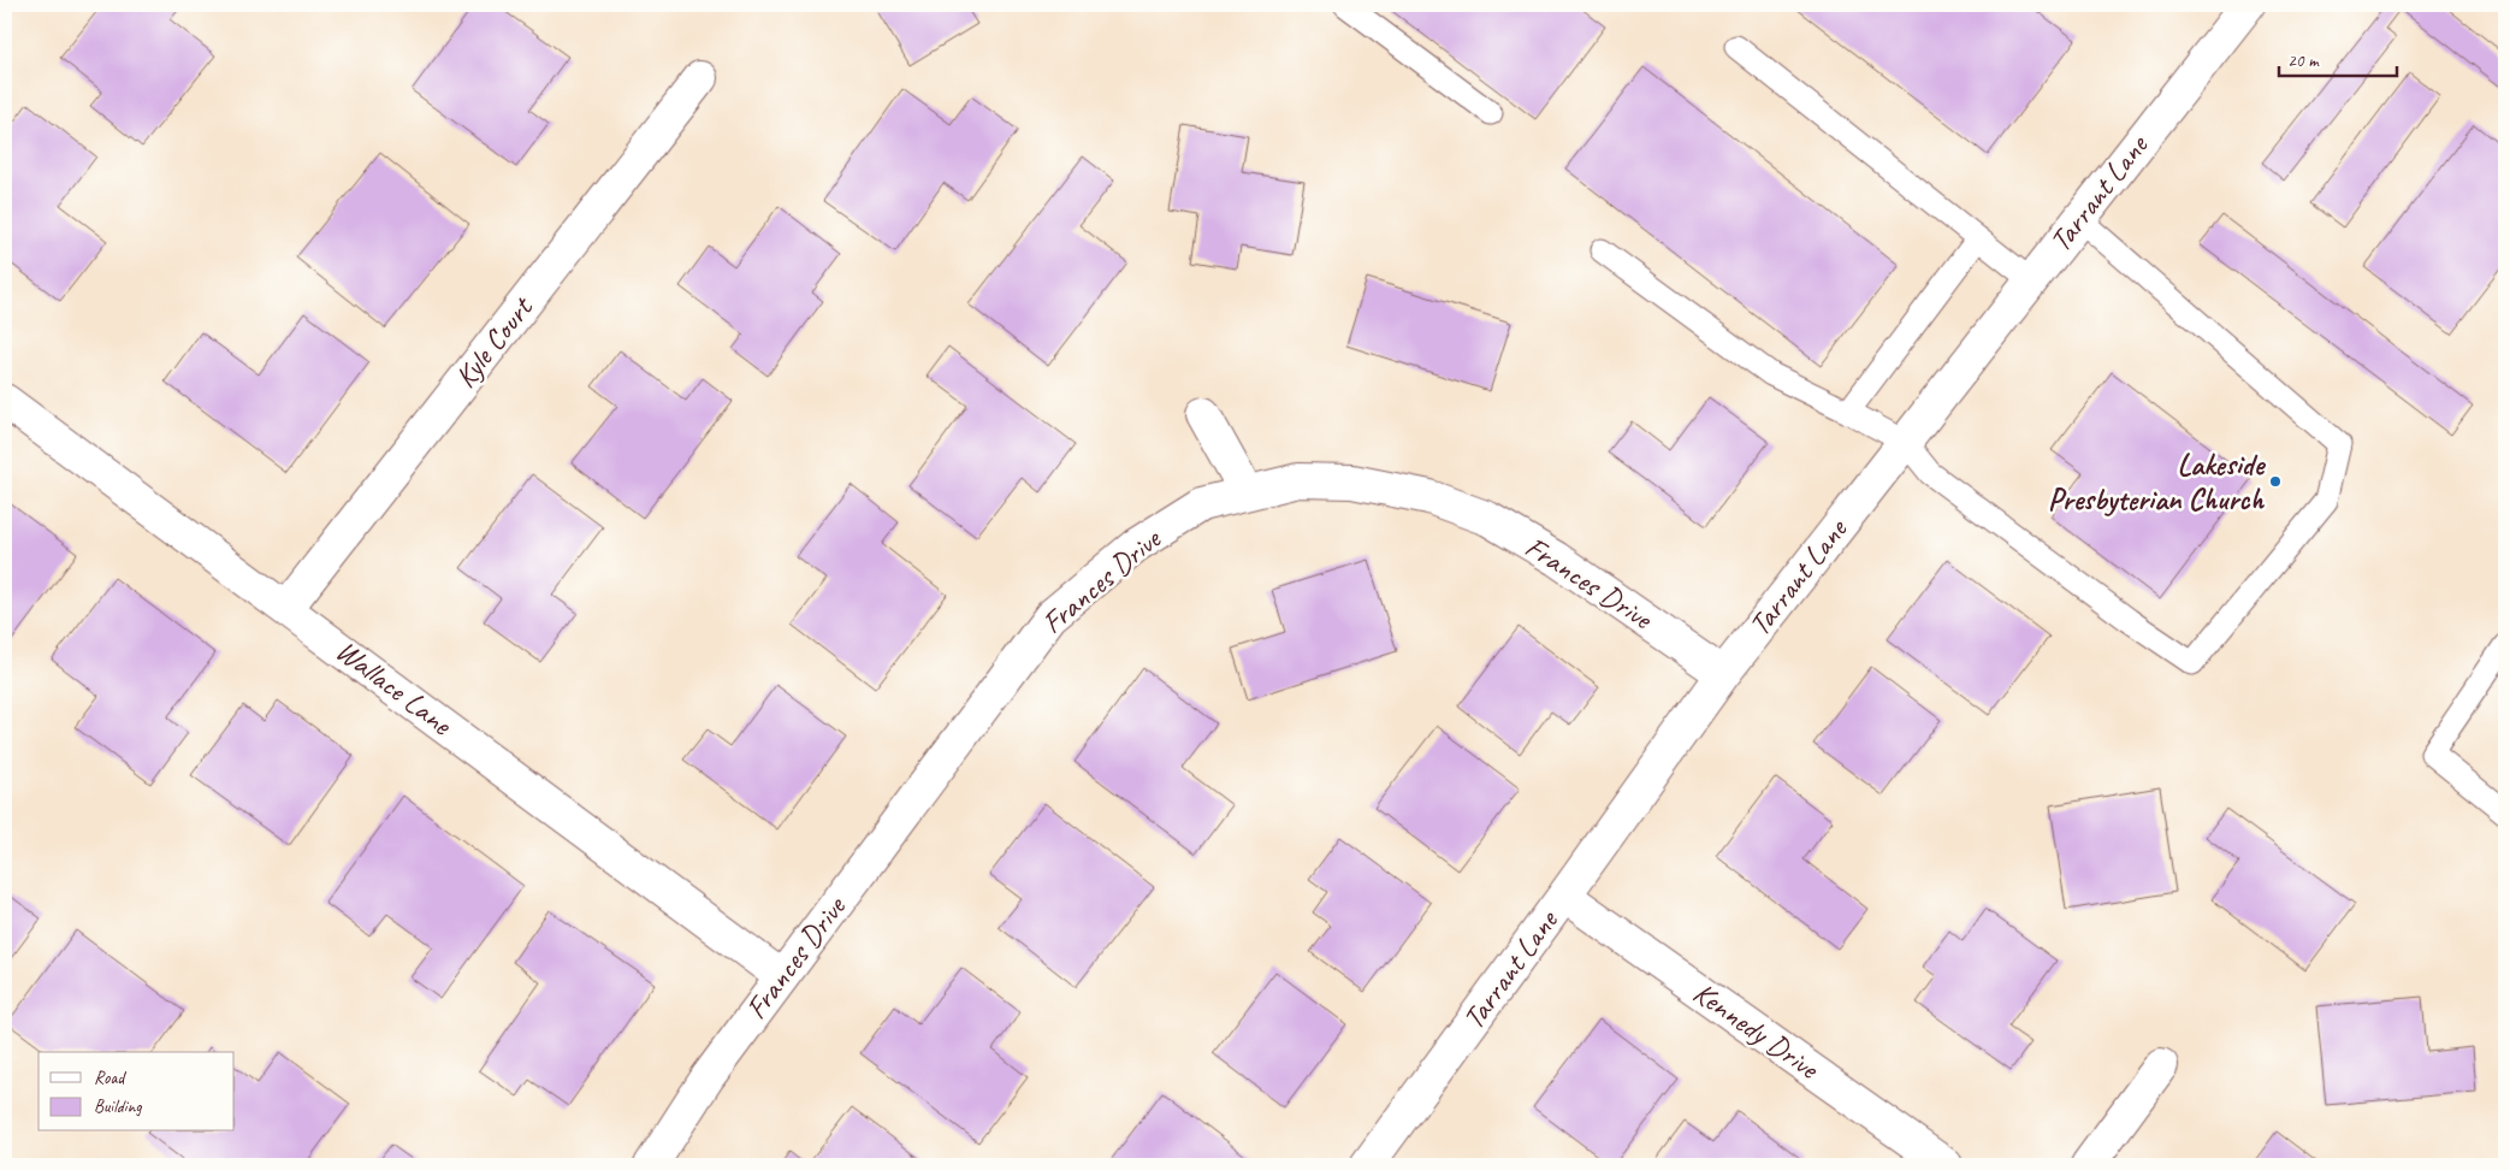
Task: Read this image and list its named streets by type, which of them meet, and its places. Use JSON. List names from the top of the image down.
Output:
{
  "streets": {
    "street": [
      "Tarrant Lane",
      "Kyle Court",
      "Frances Drive",
      "Wallace Lane",
      "Kennedy Drive"
    ]
  },
  "crossings": [
    ["Tarrant Lane", "Frances Drive"],
    ["Tarrant Lane", "Kennedy Drive"],
    ["Kyle Court", "Wallace Lane"],
    ["Frances Drive", "Wallace Lane"]
  ],
  "places": ["Lakeside Presbyterian Church"],
  "legend": ["Road", "Building"],
  "scale_bar": "20 m"
}
